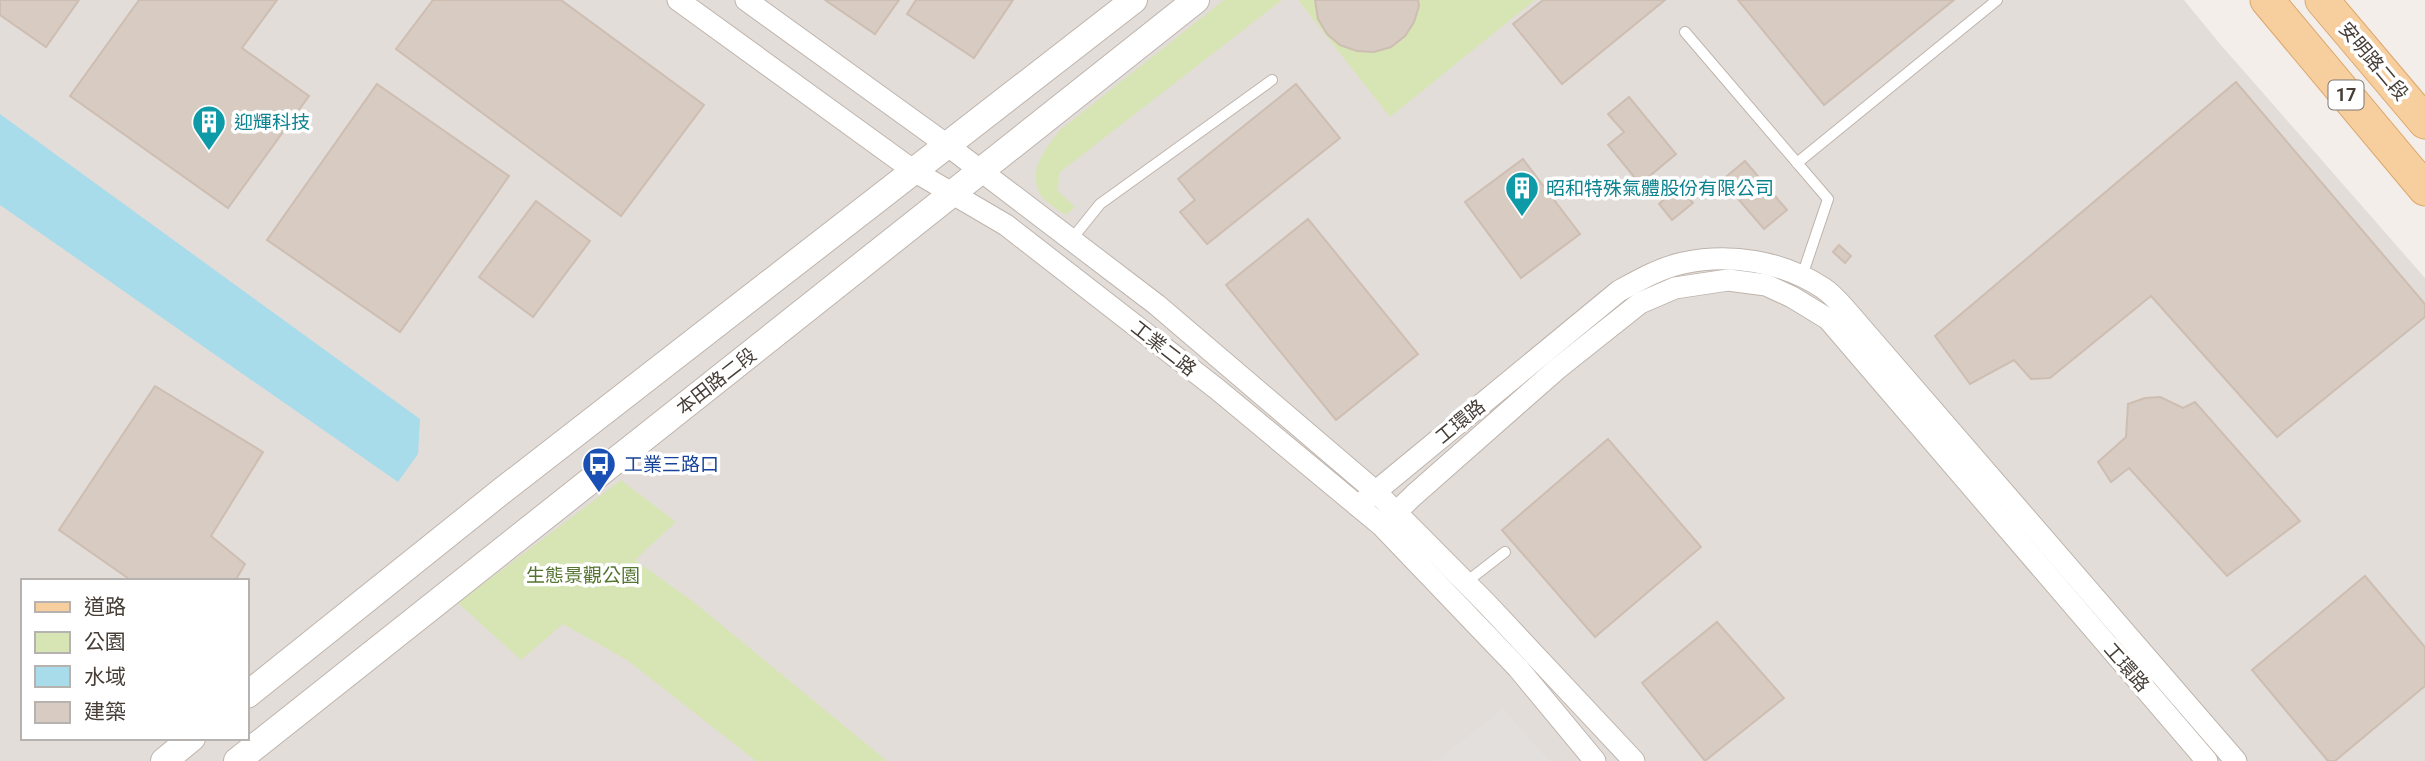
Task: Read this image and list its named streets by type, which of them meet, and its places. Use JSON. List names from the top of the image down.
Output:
{
  "streets": {
    "main road": ["安明路二段", "17"],
    "street": ["工業二路", "本田路二段", "工環路"]
  },
  "crossings": [
    ["工業二路", "本田路二段"],
    ["工業二路", "工環路"]
  ],
  "parks": ["生態景觀公園"],
  "places": {
    "building": ["迎輝科技", "昭和特殊氣體股份有限公司"],
    "bus stop": ["工業三路口"]
  },
  "legend": [
    "道路",
    "公園",
    "水域",
    "建築"
  ]
}
